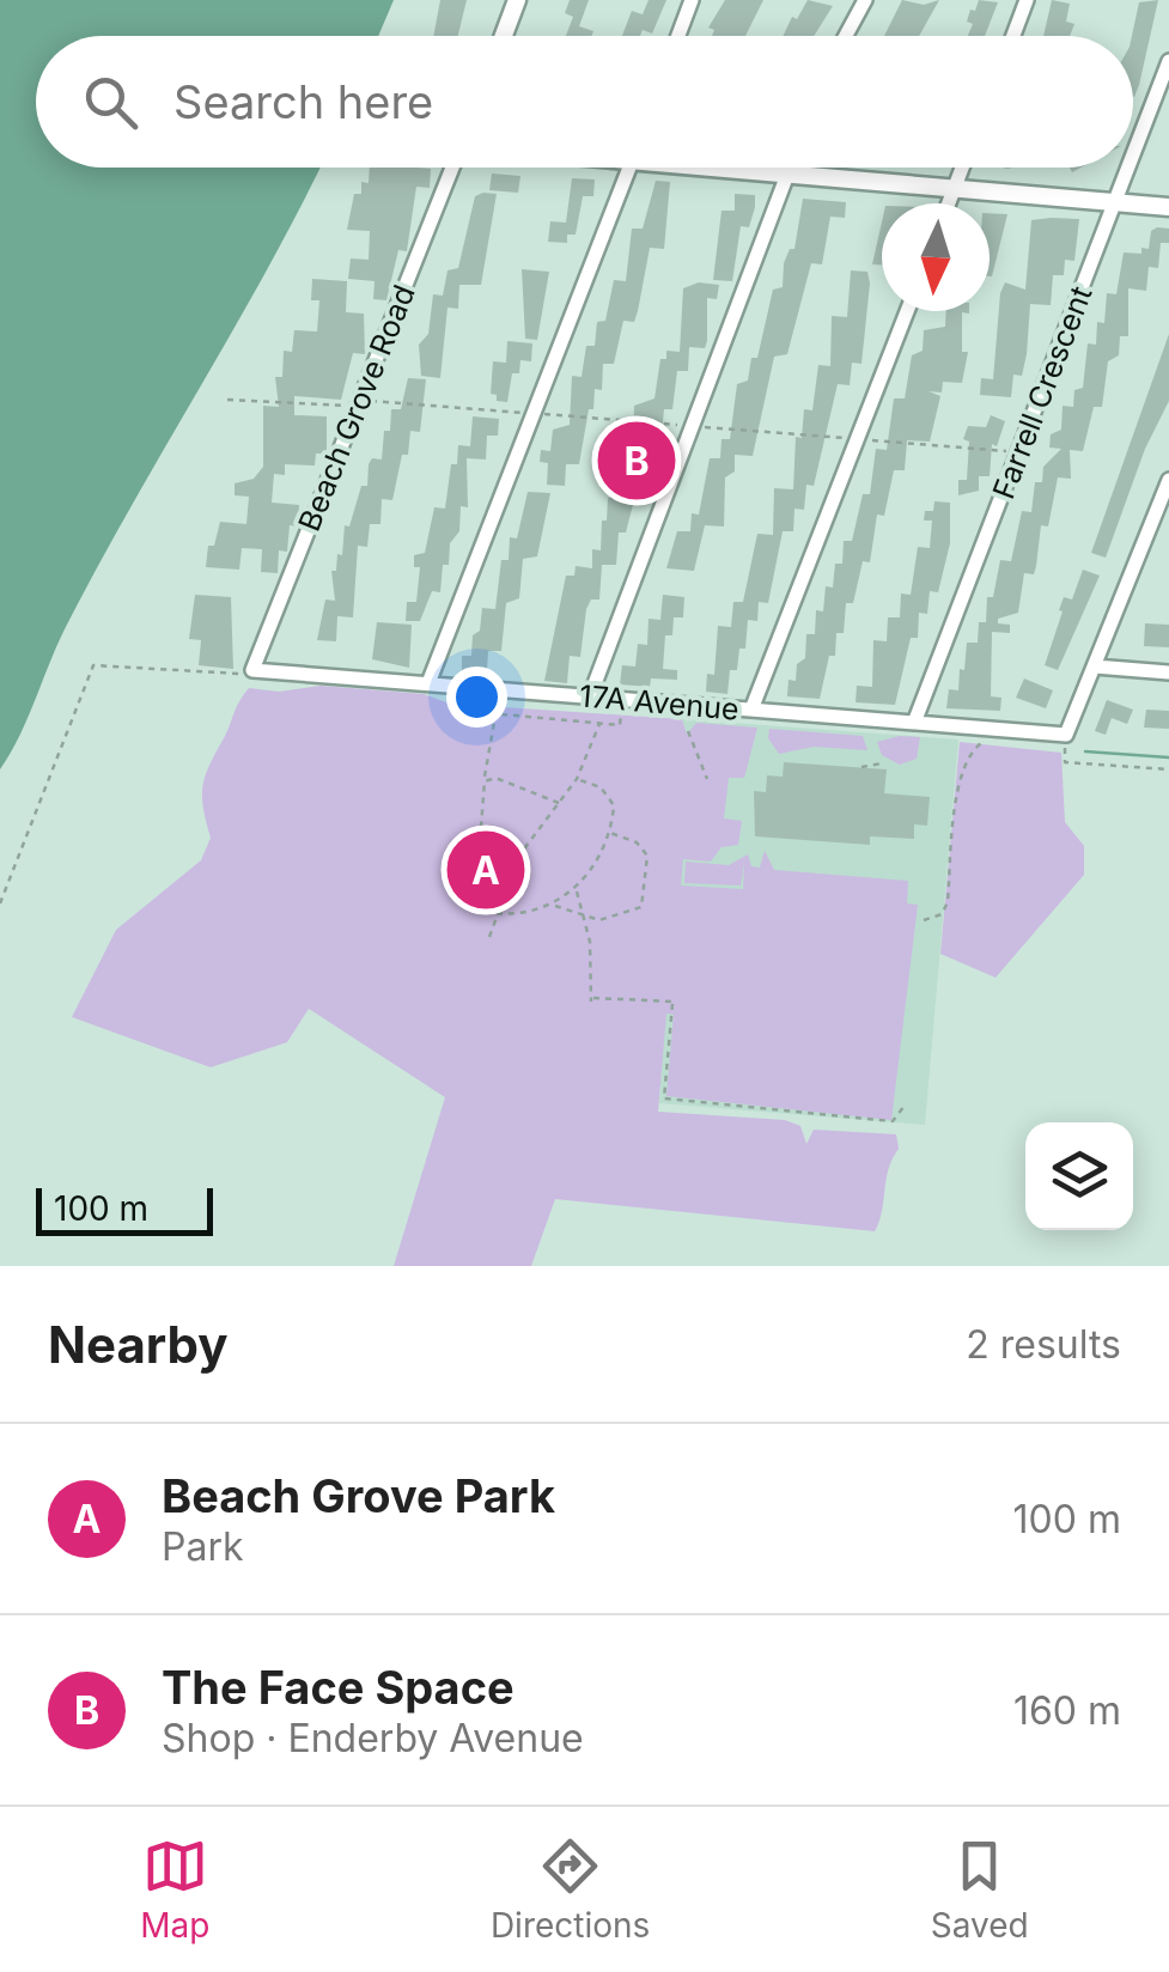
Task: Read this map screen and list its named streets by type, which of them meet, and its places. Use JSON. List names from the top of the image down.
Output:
{
  "streets": {
    "street": ["Farrell Crescent", "Beach Grove Road", "17A Avenue"]
  },
  "crossings": [
    ["Farrell Crescent", "17A Avenue"],
    ["Beach Grove Road", "17A Avenue"]
  ],
  "scale_bar": "100 m",
  "north": "bottom",
  "page": {
    "search": "Search here",
    "pins": ["B", "A"],
    "scale": "100 m",
    "heading": ["Nearby", "2 results"],
    "list": [
      {
        "mark": "A",
        "name": "Beach Grove Park",
        "note": "Park",
        "value": "100 m"
      },
      {
        "mark": "B",
        "name": "The Face Space",
        "note": "Shop · Enderby Avenue",
        "value": "160 m"
      }
    ],
    "nav": ["Map", "Directions", "Saved"]
  }
}
